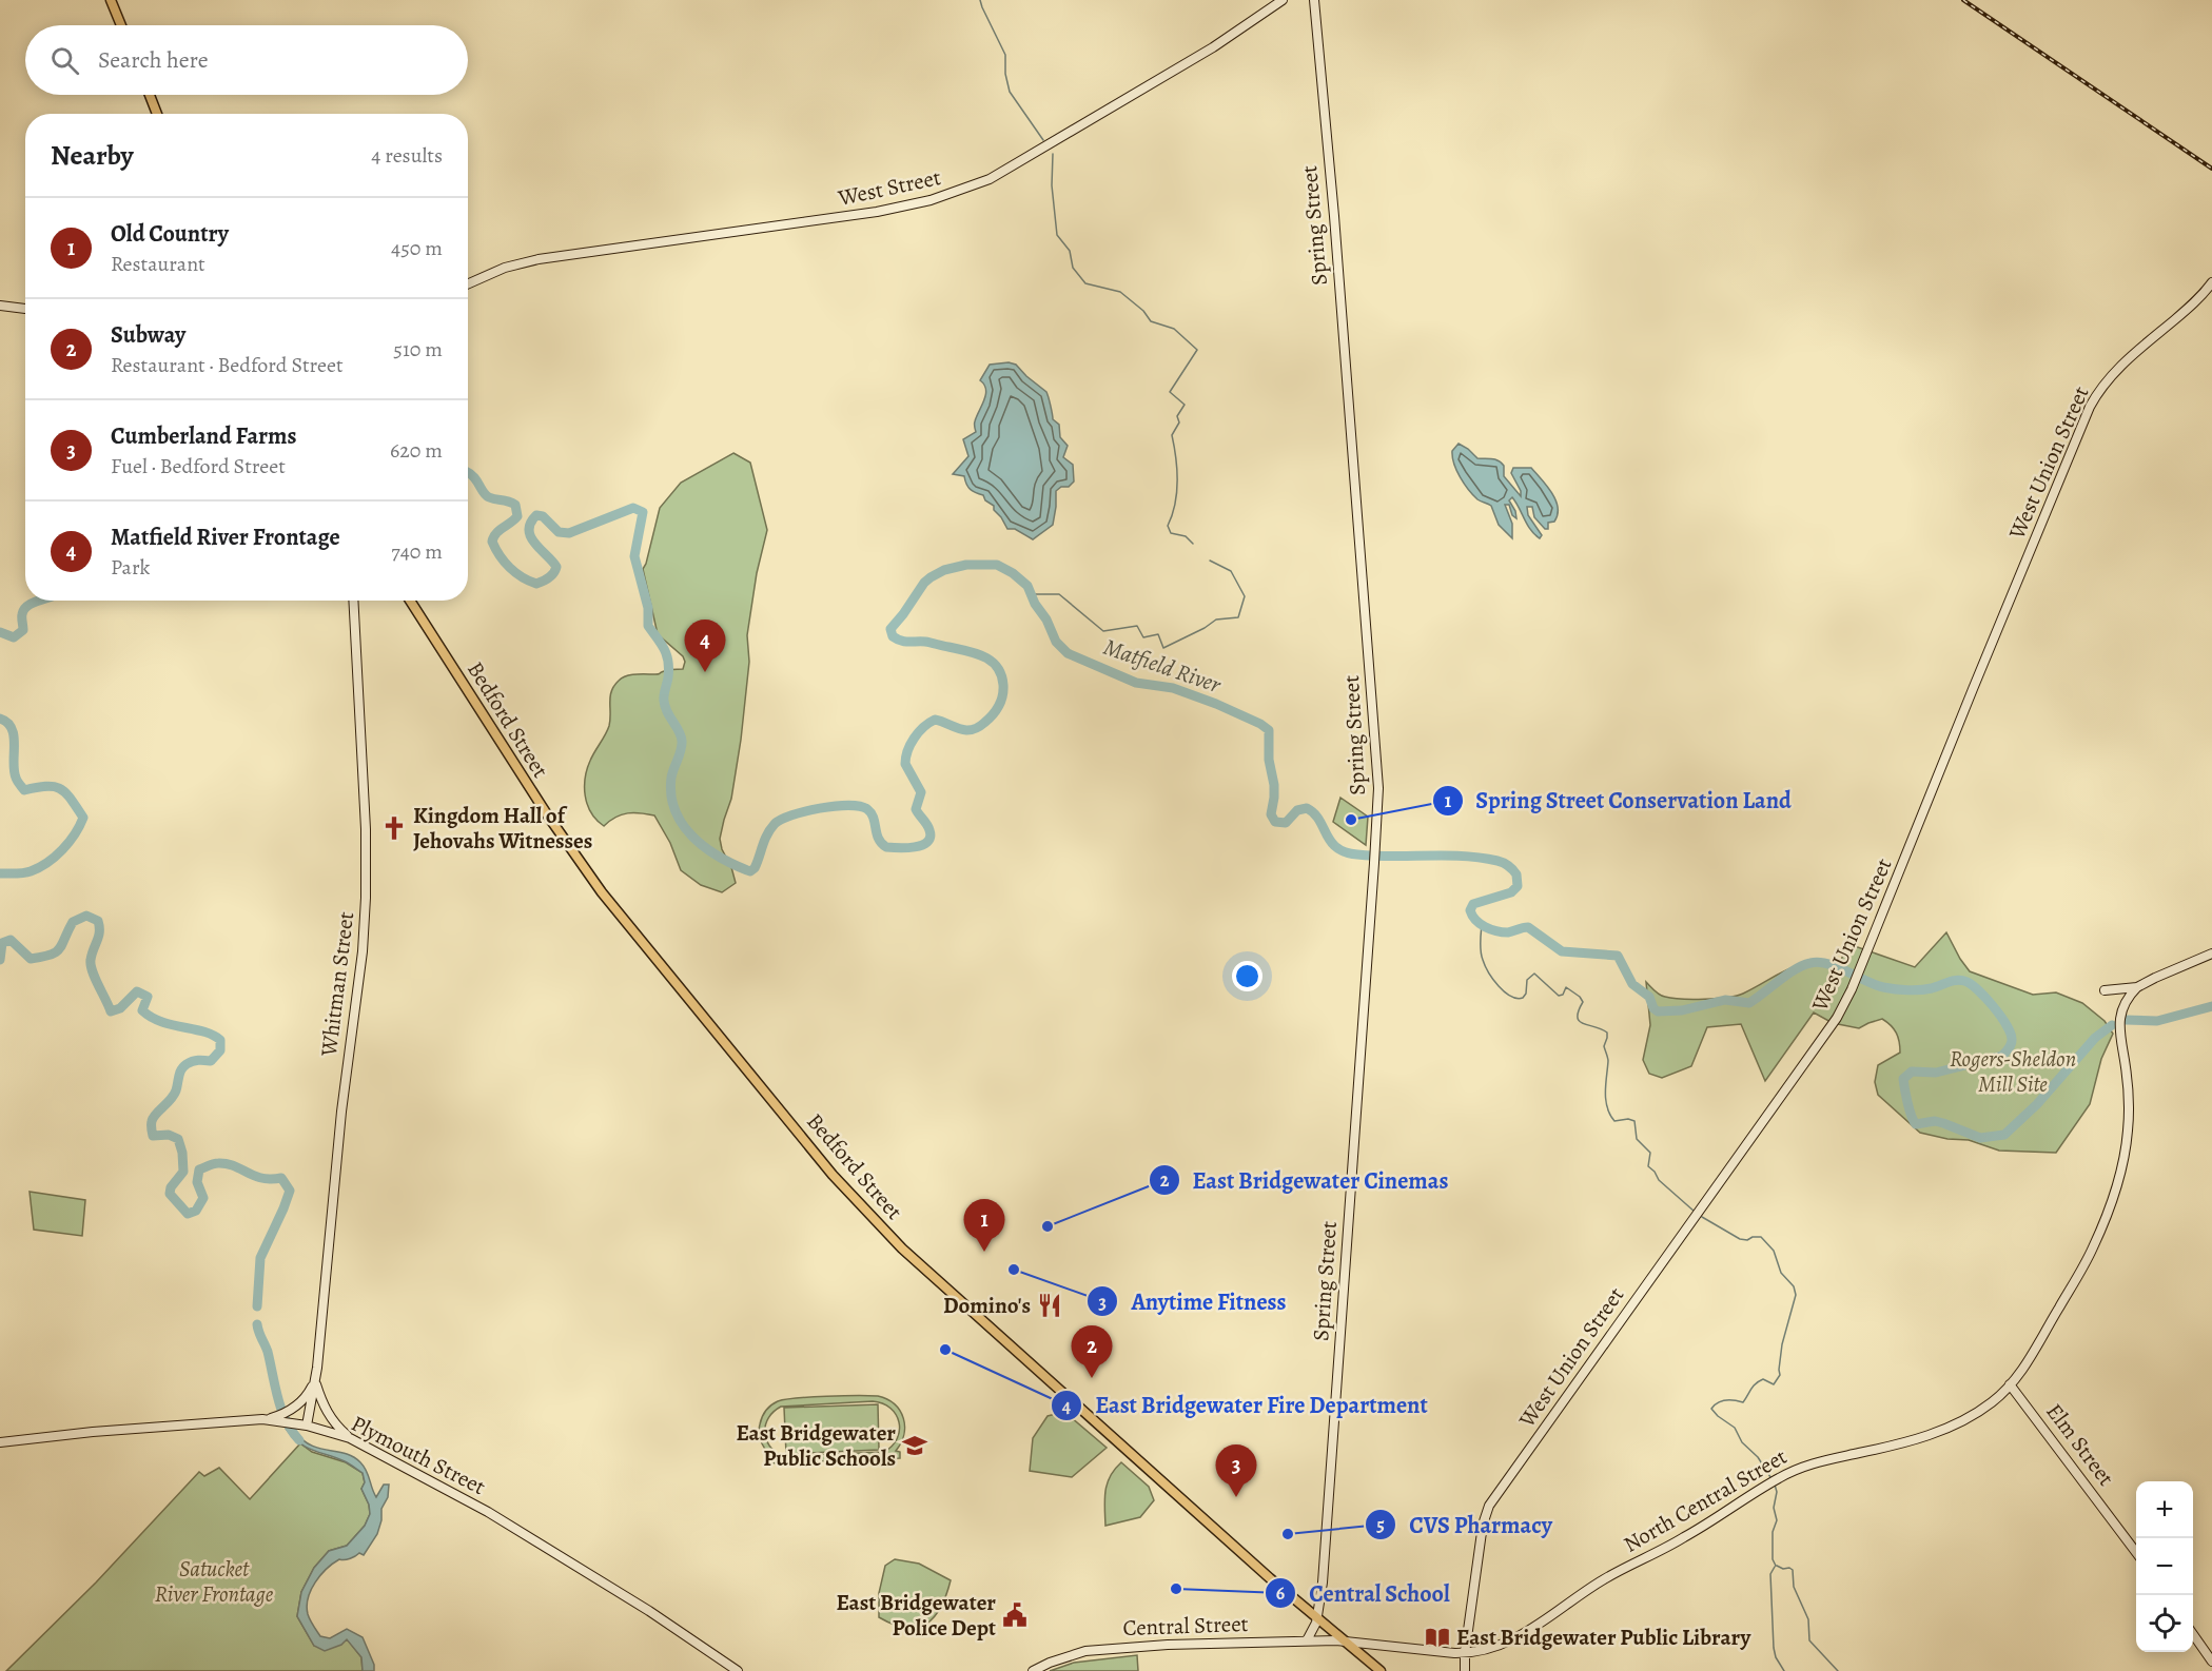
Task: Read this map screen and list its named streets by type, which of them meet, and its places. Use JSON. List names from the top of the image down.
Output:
{
  "streets": {
    "main road": [
      "West Street",
      "Spring Street",
      "West Union Street",
      "Bedford Street",
      "Whitman Street",
      "Elm Street",
      "Plymouth Street",
      "North Central Street",
      "Central Street"
    ]
  },
  "crossings": [
    ["Spring Street", "Bedford Street"],
    ["Spring Street", "Central Street"],
    ["West Union Street", "North Central Street"],
    ["Bedford Street", "North Central Street"],
    ["Bedford Street", "Central Street"],
    ["Whitman Street", "Plymouth Street"],
    ["Elm Street", "North Central Street"],
    ["North Central Street", "Central Street"]
  ],
  "water": ["Matfield River"],
  "parks": ["Rogers-Sheldon Mill Site", "Satucket River Frontage"],
  "places": {
    "other": [
      "Spring Street Conservation Land",
      "East Bridgewater Cinemas",
      "Anytime Fitness",
      "East Bridgewater Fire Department",
      "CVS Pharmacy",
      "Central School"
    ],
    "church": ["Kingdom Hall of Jehovahs Witnesses"],
    "restaurant": ["Domino's"],
    "school or university": ["East Bridgewater Public Schools"],
    "public building": ["East Bridgewater Police Dept"],
    "library": ["East Bridgewater Public Library"]
  },
  "page": {
    "search": "Search here",
    "heading": ["Nearby", "4 results"],
    "list": [
      {
        "mark": "1",
        "name": "Old Country",
        "note": "Restaurant",
        "value": "450 m"
      },
      {
        "mark": "2",
        "name": "Subway",
        "note": "Restaurant · Bedford Street",
        "value": "510 m"
      },
      {
        "mark": "3",
        "name": "Cumberland Farms",
        "note": "Fuel · Bedford Street",
        "value": "620 m"
      },
      {
        "mark": "4",
        "name": "Matfield River Frontage",
        "note": "Park",
        "value": "740 m"
      }
    ],
    "pins": [
      "4",
      "1",
      "2",
      "3"
    ],
    "map_buttons": ["+", "−"]
  }
}
